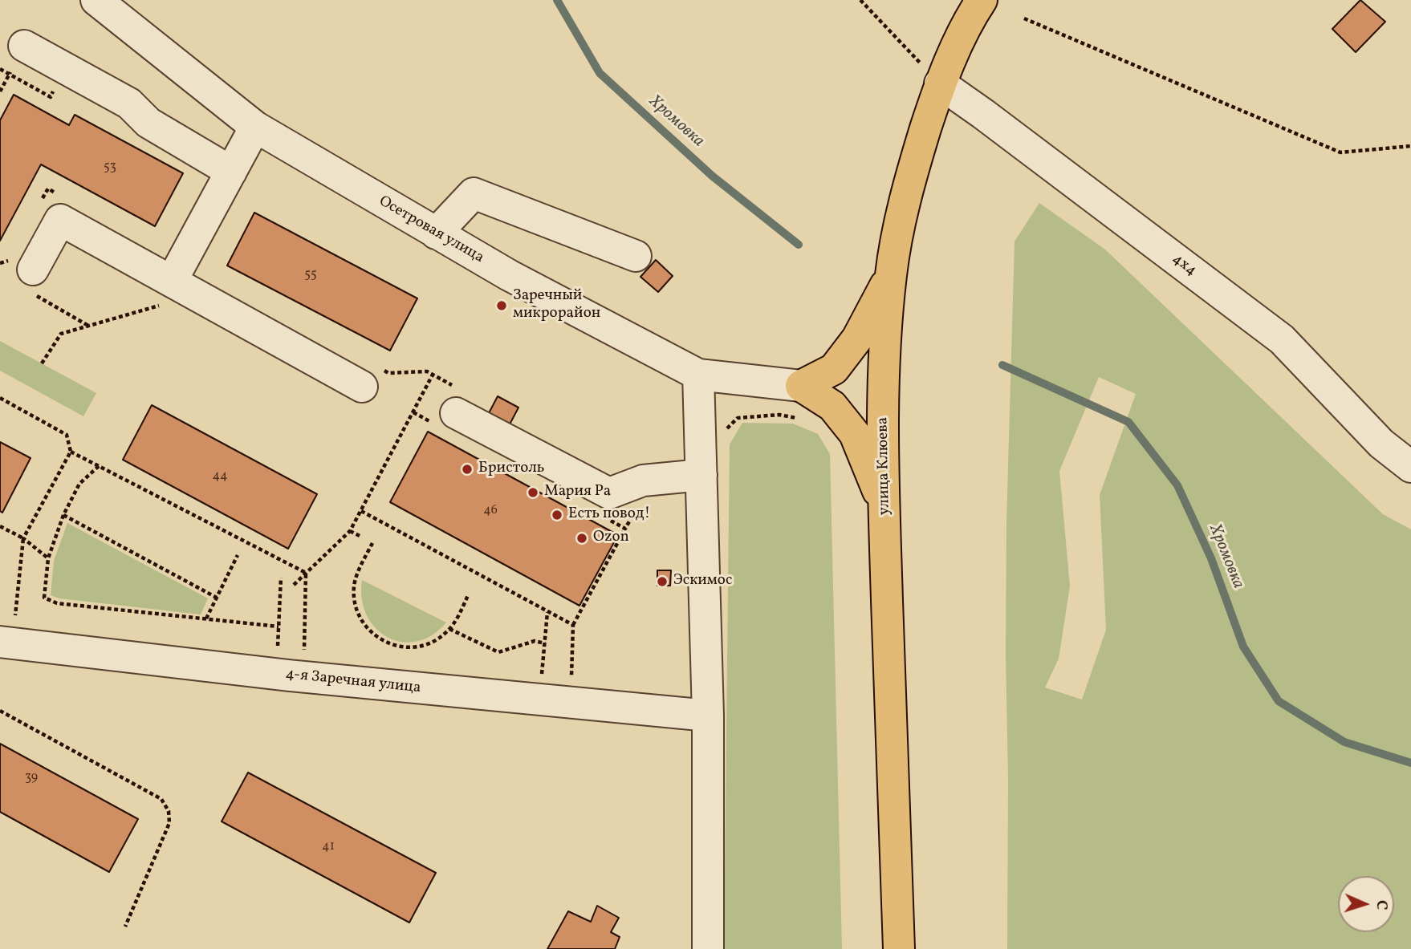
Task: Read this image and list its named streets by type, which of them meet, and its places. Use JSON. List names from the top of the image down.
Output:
{
  "streets": {
    "main road": ["улица Клюева"],
    "street": ["Осетровая улица", "4x4", "4-я Заречная улица"]
  },
  "crossings": [
    ["4x4", "улица Клюева"]
  ],
  "water": ["Хромовка"],
  "places": [
    "Заречный микрорайон",
    "Бристоль",
    "Мария Ра",
    "Есть повод!",
    "Ozon",
    "Эскимос"
  ],
  "house_numbers": [
    "53",
    "55",
    "44",
    "46",
    "39",
    "41"
  ],
  "north": "right"
}
